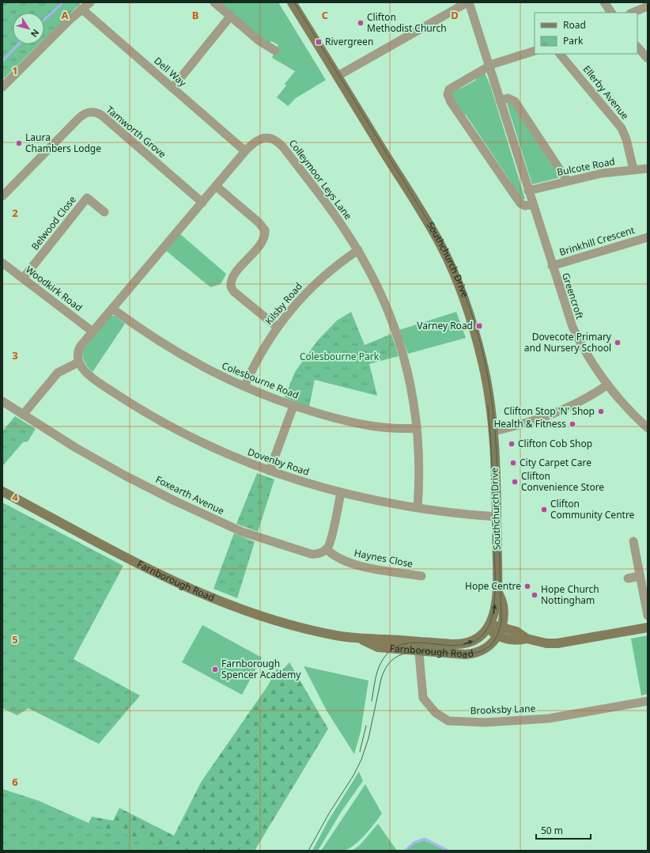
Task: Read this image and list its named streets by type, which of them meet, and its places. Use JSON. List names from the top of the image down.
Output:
{
  "streets": {
    "street": [
      "Dell Way",
      "Ellerby Avenue",
      "Tamworth Grove",
      "Bulcote Road",
      "Colleymoor Leys Lane",
      "Belwood Close",
      "Brinkhill Crescent",
      "Southchurch Drive",
      "Woodkirk Road",
      "Greencroft",
      "Kilsby Road",
      "Colesbourne Road",
      "Dovenby Road",
      "Foxearth Avenue",
      "Haynes Close",
      "Farnborough Road",
      "Brooksby Lane"
    ]
  },
  "crossings": [
    ["Dell Way", "Colleymoor Leys Lane"],
    ["Ellerby Avenue", "Bulcote Road"],
    ["Tamworth Grove", "Colleymoor Leys Lane"],
    ["Bulcote Road", "Greencroft"],
    ["Colleymoor Leys Lane", "Woodkirk Road"],
    ["Colleymoor Leys Lane", "Kilsby Road"],
    ["Colleymoor Leys Lane", "Colesbourne Road"],
    ["Colleymoor Leys Lane", "Dovenby Road"],
    ["Belwood Close", "Woodkirk Road"],
    ["Brinkhill Crescent", "Greencroft"],
    ["Southchurch Drive", "Dovenby Road"],
    ["Southchurch Drive", "Farnborough Road"],
    ["Kilsby Road", "Colesbourne Road"],
    ["Foxearth Avenue", "Haynes Close"],
    ["Farnborough Road", "Brooksby Lane"]
  ],
  "parks": ["Colesbourne Park"],
  "places": {
    "other": [
      "Clifton Methodist Church",
      "Laura Chambers Lodge",
      "Dovecote Primary and Nursery School",
      "Clifton Stop 'N' Shop",
      "Health & Fitness",
      "Clifton Cob Shop",
      "City Carpet Care",
      "Clifton Convenience Store",
      "Clifton Community Centre",
      "Hope Centre",
      "Hope Church Nottingham",
      "Farnborough Spencer Academy"
    ],
    "transit": ["Rivergreen", "Varney Road"]
  },
  "legend": ["Road", "Park"],
  "scale_bar": "50 m",
  "north": "bottom right",
  "grid": {
    "columns": [
      "A",
      "B",
      "C",
      "D"
    ],
    "rows": [
      "1",
      "2",
      "3",
      "4",
      "5",
      "6"
    ]
  }
}
